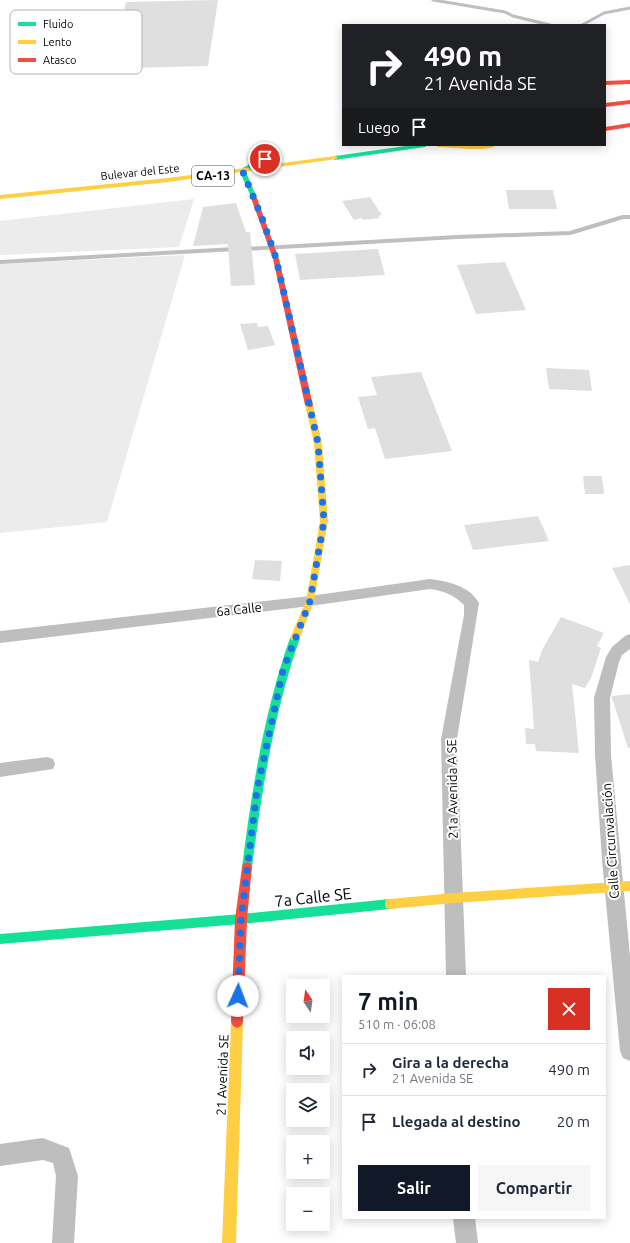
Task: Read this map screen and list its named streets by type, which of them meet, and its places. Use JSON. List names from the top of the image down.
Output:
{
  "streets": {
    "main road": [
      "Bulevar del Este",
      "CA-13",
      "7a Calle SE",
      "21 Avenida SE"
    ],
    "street": ["6a Calle", "21a Avenida A SE", "Calle Circunvalación"]
  },
  "crossings": [
    ["Bulevar del Este", "CA-13"],
    ["Bulevar del Este", "21 Avenida SE"],
    ["CA-13", "21 Avenida SE"],
    ["6a Calle", "21a Avenida A SE"],
    ["6a Calle", "21 Avenida SE"],
    ["21a Avenida A SE", "7a Calle SE"],
    ["Calle Circunvalación", "7a Calle SE"],
    ["7a Calle SE", "21 Avenida SE"]
  ],
  "legend": ["Fluido", "Lento", "Atasco"],
  "north": "top",
  "page": {
    "turn": ["490 m", "21 Avenida SE"],
    "then": "Luego",
    "heading": ["7 min", "510 m · 06:08"],
    "map_buttons": ["+", "−"],
    "list": [
      {
        "name": "Gira a la derecha",
        "note": "21 Avenida SE",
        "value": "490 m"
      },
      {
        "name": "Llegada al destino",
        "value": "20 m"
      }
    ],
    "buttons": ["Salir", "Compartir"]
  }
}
